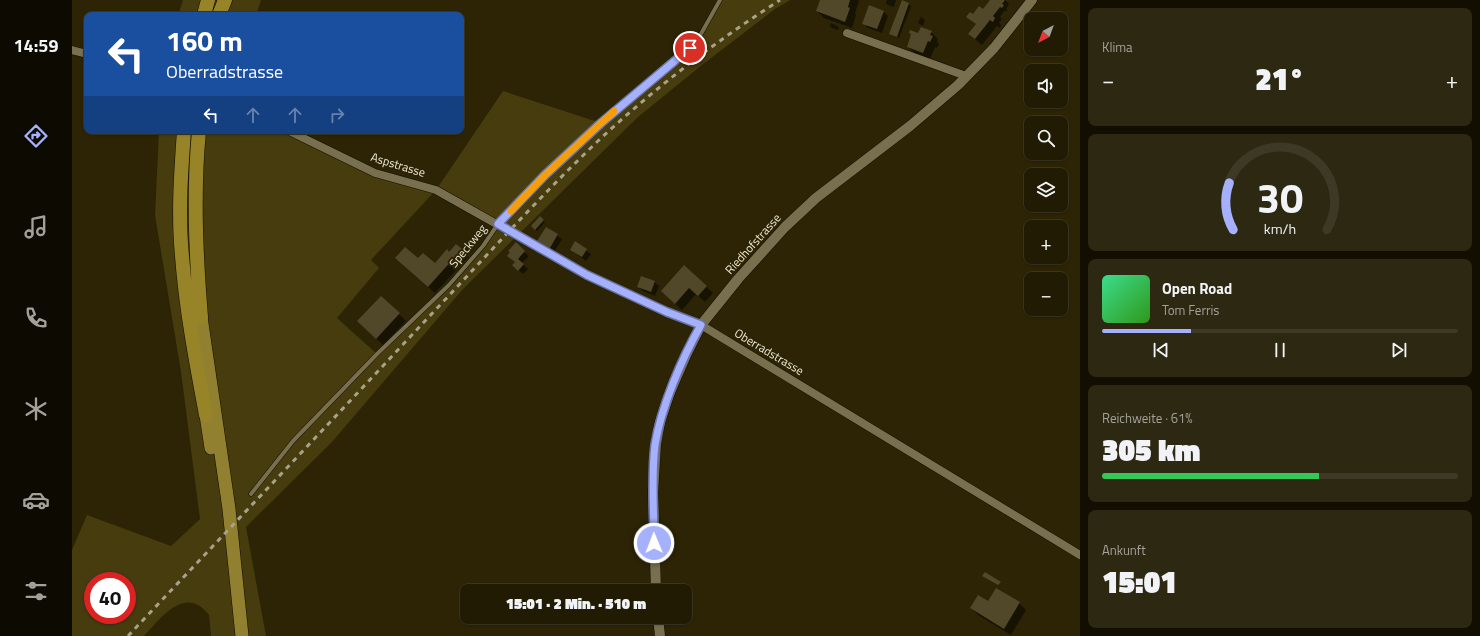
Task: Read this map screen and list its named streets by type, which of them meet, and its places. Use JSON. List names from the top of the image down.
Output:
{
  "streets": {
    "street": ["Aspstrasse", "Riedhofstrasse", "Oberradstrasse"],
    "lane": ["Speckweg"]
  },
  "crossings": [
    ["Aspstrasse", "Oberradstrasse"],
    ["Riedhofstrasse", "Oberradstrasse"],
    ["Speckweg", "Oberradstrasse"]
  ],
  "north": "bottom left",
  "page": {
    "tabs": "14:59",
    "tile": [
      "Klima",
      ["Reichweite · 61%", "305 km"],
      ["Ankunft", "15:01"]
    ],
    "map_buttons": ["+", "−"],
    "turn": ["160 m", "Oberradstrasse"],
    "heat": ["−", "21°", "+"],
    "song": ["Open Road", "Tom Ferris"],
    "limit": "40",
    "trip": "15:01 · 2 Min. · 510 m",
    "gauge": ["30", "km/h"]
  }
}
